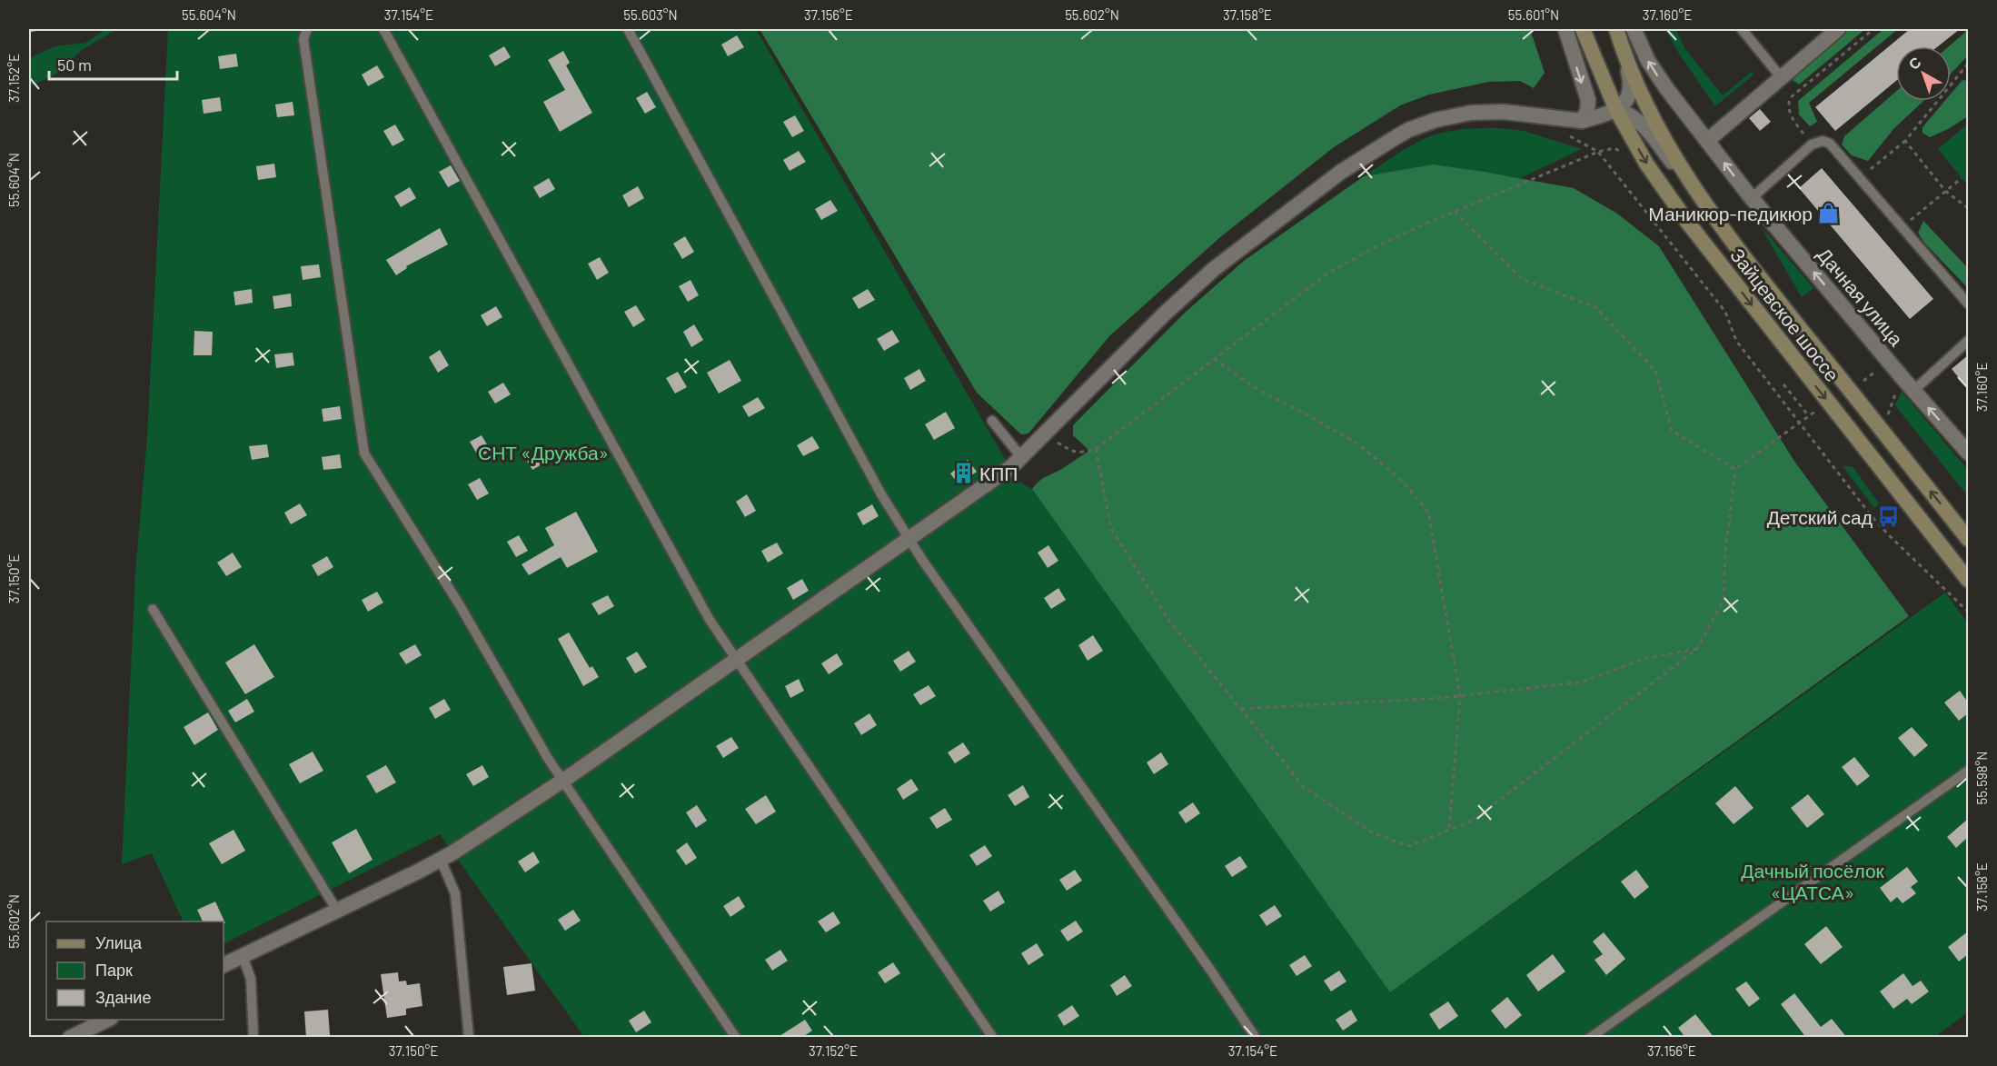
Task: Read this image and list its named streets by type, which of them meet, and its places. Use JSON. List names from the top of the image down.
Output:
{
  "streets": {
    "main road": ["Зайцевское шоссе"],
    "street": ["Дачная улица"]
  },
  "one_way": ["Дачная улица"],
  "parks": ["СНТ «Дружба»", "Дачный посёлок «ЦАТСА»"],
  "places": {
    "shop": ["Маникюр-педикюр"],
    "building": ["КПП"],
    "bus stop": ["Детский сад"]
  },
  "legend": ["Улица", "Парк", "Здание"],
  "scale_bar": "50 m",
  "north": "top left",
  "coordinates": [
    "55.604°N",
    "37.154°E",
    "55.603°N",
    "37.156°E",
    "55.602°N",
    "37.158°E",
    "55.601°N",
    "37.160°E",
    "37.152°E",
    "37.150°E",
    "55.598°N"
  ]
}
